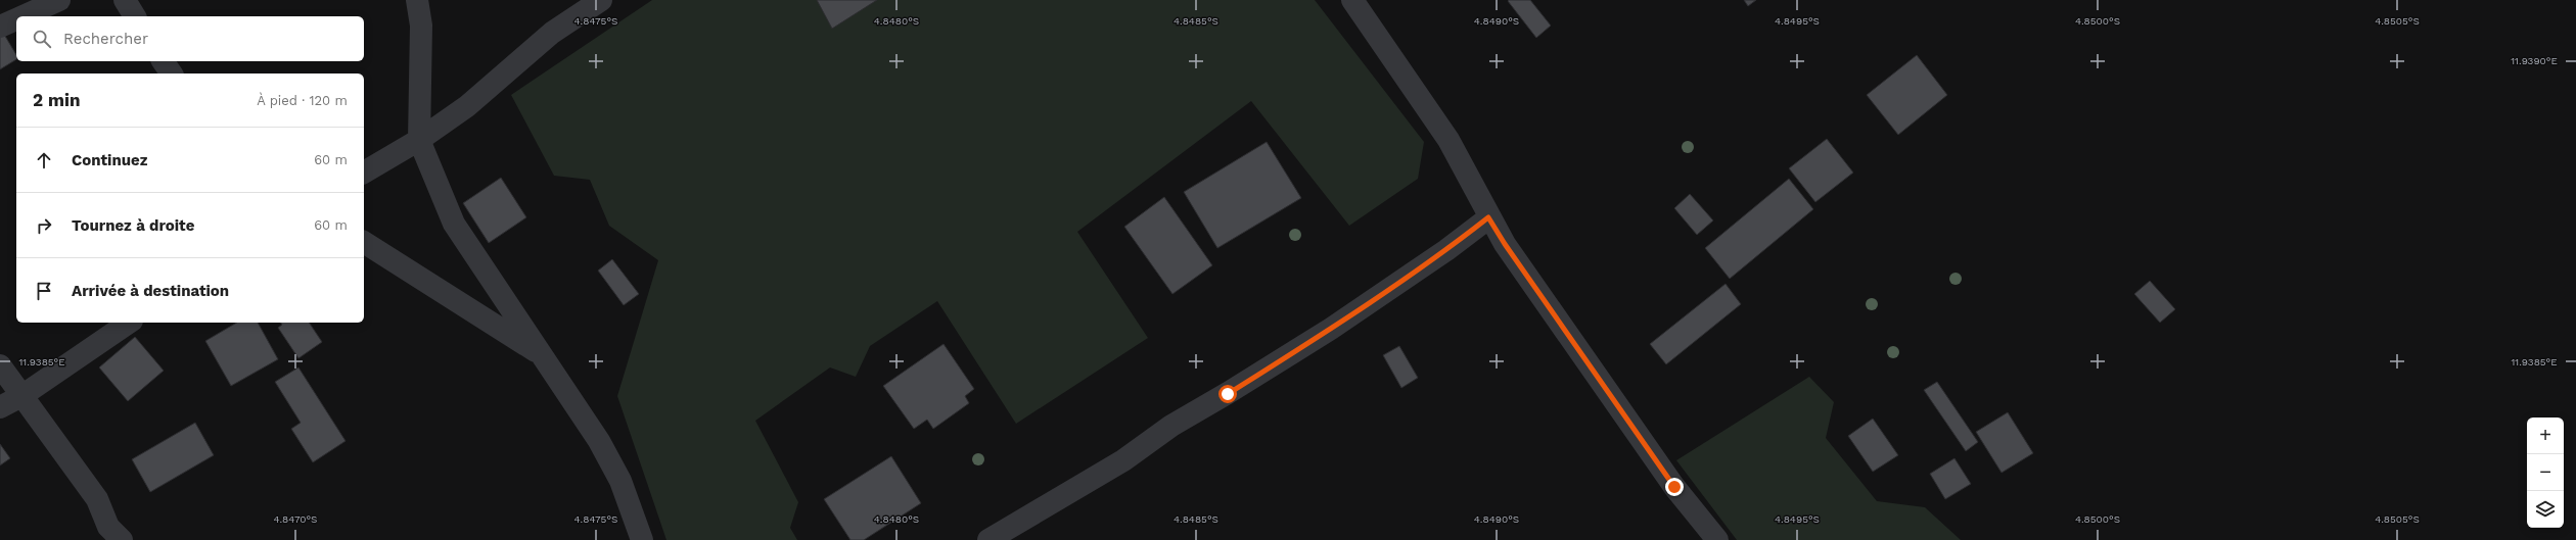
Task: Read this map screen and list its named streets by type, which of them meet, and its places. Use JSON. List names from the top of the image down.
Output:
{
  "page": {
    "search": "Rechercher",
    "heading": ["2 min", "À pied · 120 m"],
    "list": [
      ["Continuez", "60 m"],
      ["Tournez à droite", "60 m"],
      "Arrivée à destination"
    ],
    "map_buttons": ["+", "−"]
  },
  "coordinates": [
    "4.8475°S",
    "4.8480°S",
    "4.8485°S",
    "4.8490°S",
    "4.8495°S",
    "4.8500°S",
    "4.8505°S",
    "11.9390°E",
    "11.9385°E",
    "4.8470°S"
  ]
}
